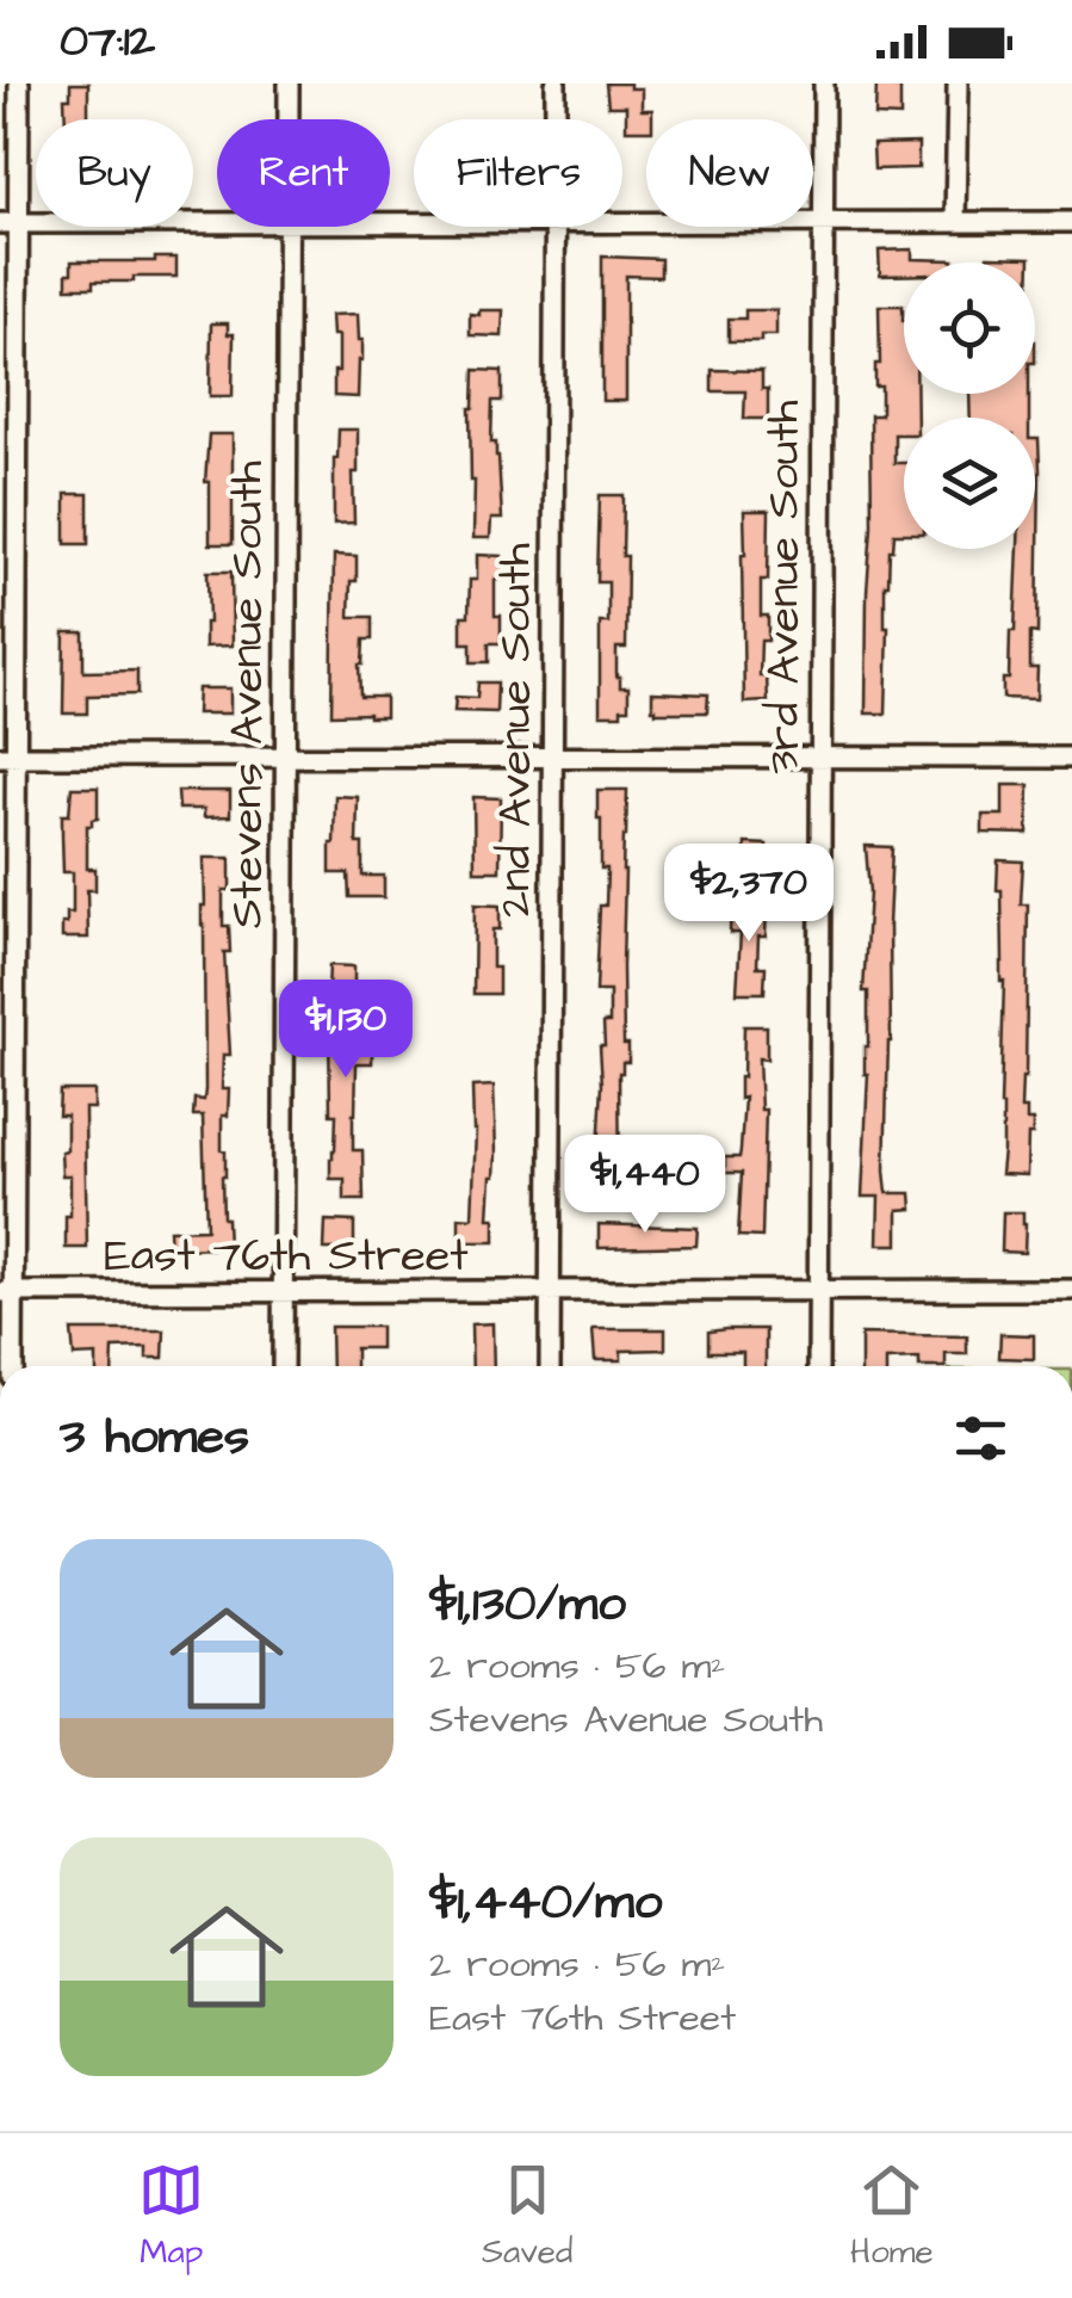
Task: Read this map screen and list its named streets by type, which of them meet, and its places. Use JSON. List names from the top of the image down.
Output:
{
  "streets": {
    "street": [
      "3rd Avenue South",
      "Stevens Avenue South",
      "2nd Avenue South",
      "East 76th Street"
    ]
  },
  "crossings": [
    ["3rd Avenue South", "East 76th Street"],
    ["Stevens Avenue South", "East 76th Street"],
    ["2nd Avenue South", "East 76th Street"]
  ],
  "page": {
    "status": "07:12",
    "chip": [
      "Buy",
      "Rent",
      "Filters",
      "New"
    ],
    "price": ["$2,370", "$1,130", "$1,440"],
    "heading": "3 homes",
    "list": [
      {
        "name": "$1,130/mo",
        "note": "2 rooms · 56 m² · Stevens Avenue South"
      },
      {
        "name": "$1,440/mo",
        "note": "2 rooms · 56 m² · East 76th Street"
      }
    ],
    "tabs": ["Map", "Saved", "Home"]
  }
}
